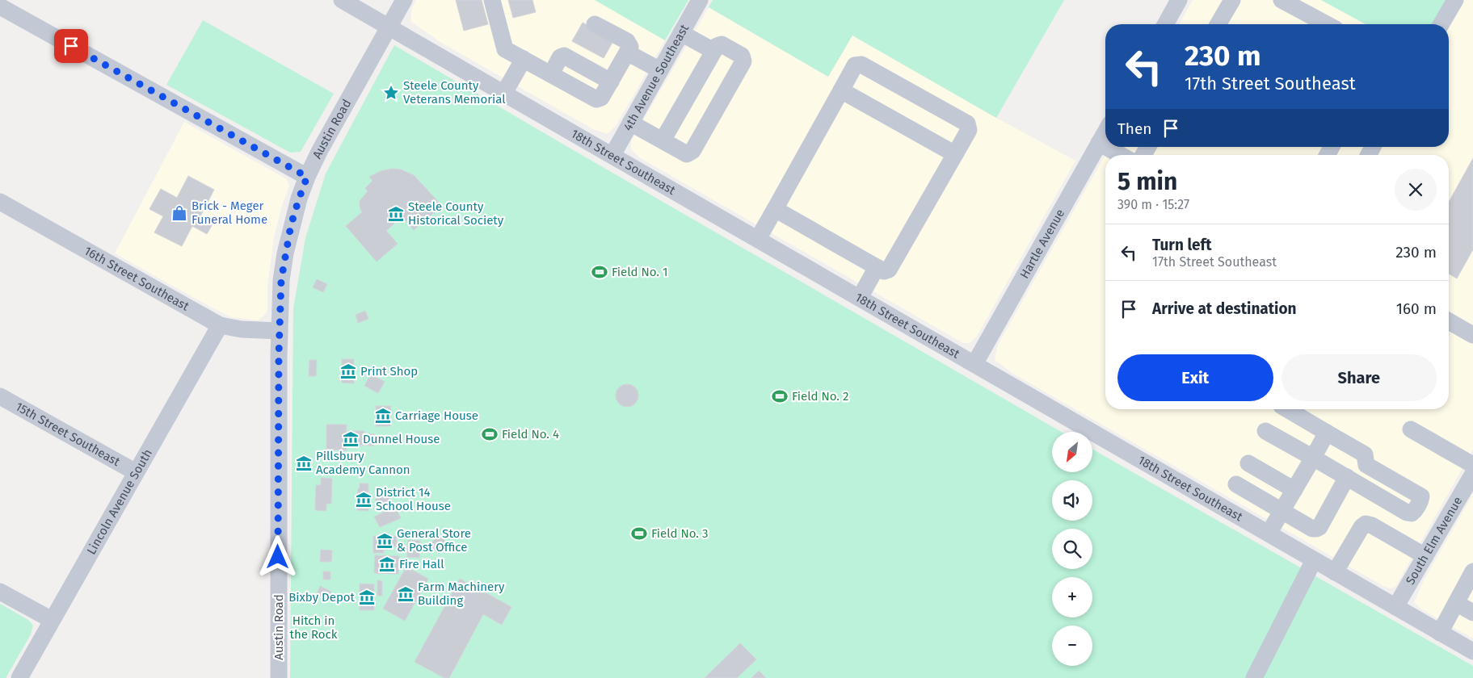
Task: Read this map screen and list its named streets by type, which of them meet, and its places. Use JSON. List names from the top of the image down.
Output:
{
  "streets": {
    "street": [
      "4th Avenue Southeast",
      "Austin Road",
      "18th Street Southeast",
      "Hartle Avenue",
      "16th Street Southeast",
      "15th Street Southeast",
      "Lincoln Avenue South",
      "South Elm Avenue"
    ]
  },
  "crossings": [
    ["4th Avenue Southeast", "18th Street Southeast"],
    ["Austin Road", "18th Street Southeast"],
    ["Austin Road", "16th Street Southeast"],
    ["18th Street Southeast", "Hartle Avenue"],
    ["18th Street Southeast", "South Elm Avenue"],
    ["16th Street Southeast", "Lincoln Avenue South"],
    ["15th Street Southeast", "Lincoln Avenue South"]
  ],
  "parks": ["Hitch in the Rock"],
  "places": {
    "place": ["Steele County Veterans Memorial"],
    "shop": ["Brick - Meger Funeral Home"],
    "museum": [
      "Steele County Historical Society",
      "Print Shop",
      "Carriage House",
      "Dunnel House",
      "Pillsbury Academy Cannon",
      "District 14 School House",
      "General Store & Post Office",
      "Fire Hall",
      "Farm Machinery Building",
      "Bixby Depot"
    ],
    "sports": [
      "Field No. 1",
      "Field No. 2",
      "Field No. 4",
      "Field No. 3"
    ]
  },
  "north": "bottom left",
  "page": {
    "turn": ["230 m", "17th Street Southeast"],
    "then": "Then",
    "heading": ["5 min", "390 m · 15:27"],
    "list": [
      {
        "name": "Turn left",
        "note": "17th Street Southeast",
        "value": "230 m"
      },
      {
        "name": "Arrive at destination",
        "value": "160 m"
      }
    ],
    "buttons": ["Exit", "Share"],
    "map_buttons": ["+", "−"]
  }
}
